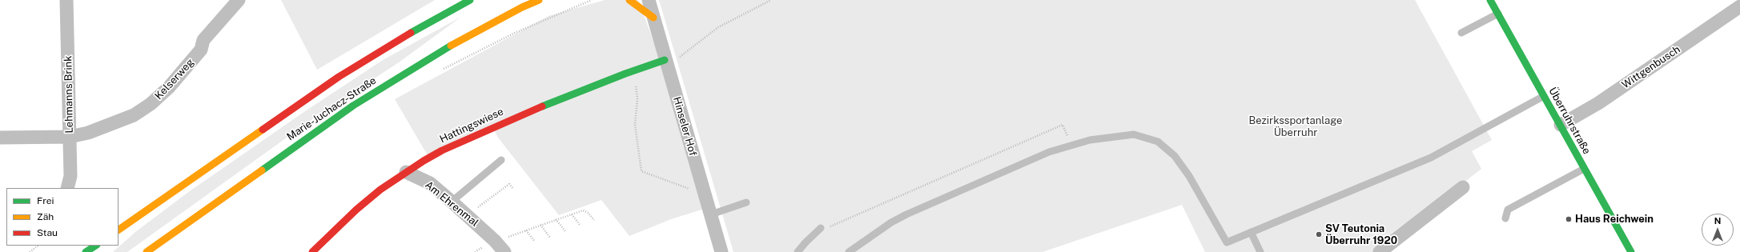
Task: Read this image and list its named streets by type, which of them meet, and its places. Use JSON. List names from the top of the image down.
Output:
{
  "streets": {
    "main road": ["Marie-Juchacz-Straße", "Überruhrstraße", "Hattingswiese"],
    "street": [
      "Wittgenbusch",
      "Kelserweg",
      "Lehmanns Brink",
      "Hinseler Hof",
      "Am Ehrenmal"
    ]
  },
  "crossings": [
    ["Wittgenbusch", "Überruhrstraße"],
    ["Kelserweg", "Lehmanns Brink"],
    ["Hattingswiese", "Hinseler Hof"],
    ["Hattingswiese", "Am Ehrenmal"]
  ],
  "parks": ["Bezirkssportanlage Überruhr"],
  "places": ["Haus Reichwein", "SV Teutonia Überruhr 1920"],
  "legend": ["Frei", "Zäh", "Stau"],
  "north": "top"
}
